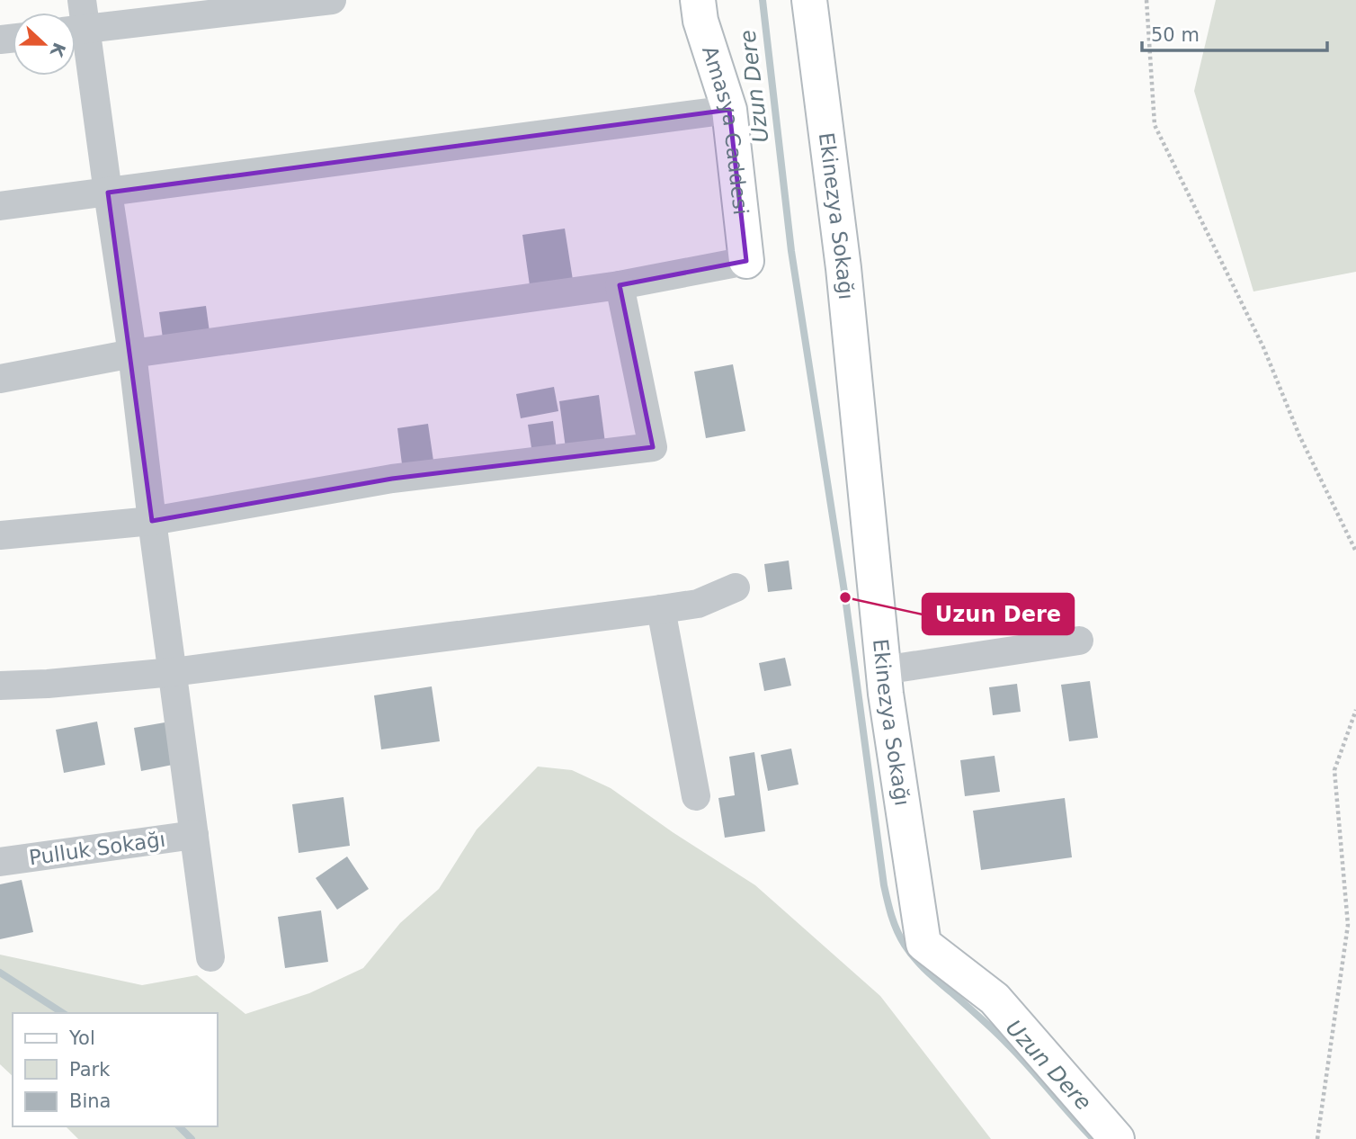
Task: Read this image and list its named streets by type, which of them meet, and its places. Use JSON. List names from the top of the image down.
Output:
{
  "streets": {
    "main road": ["Amasya Caddesi", "Ekinezya Sokağı"],
    "street": ["Pulluk Sokağı"]
  },
  "water": ["Uzun Dere"],
  "places": ["Uzun Dere"],
  "legend": ["Yol", "Park", "Bina"],
  "scale_bar": "50 m",
  "north": "right"
}
